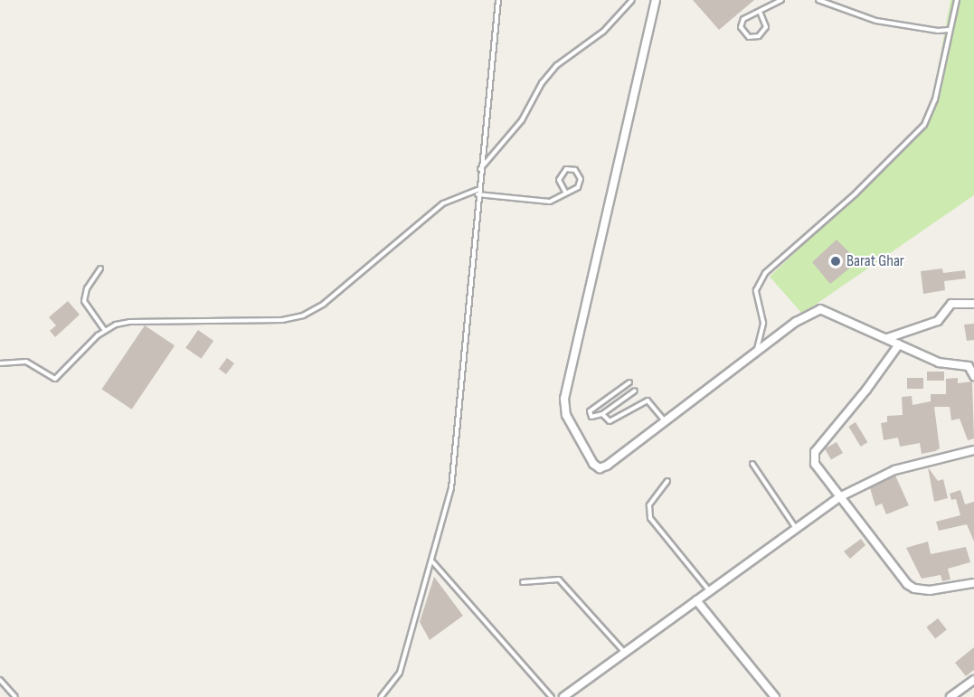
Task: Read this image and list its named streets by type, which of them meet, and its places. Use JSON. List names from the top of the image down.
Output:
{
  "places": ["Barat Ghar"]
}
